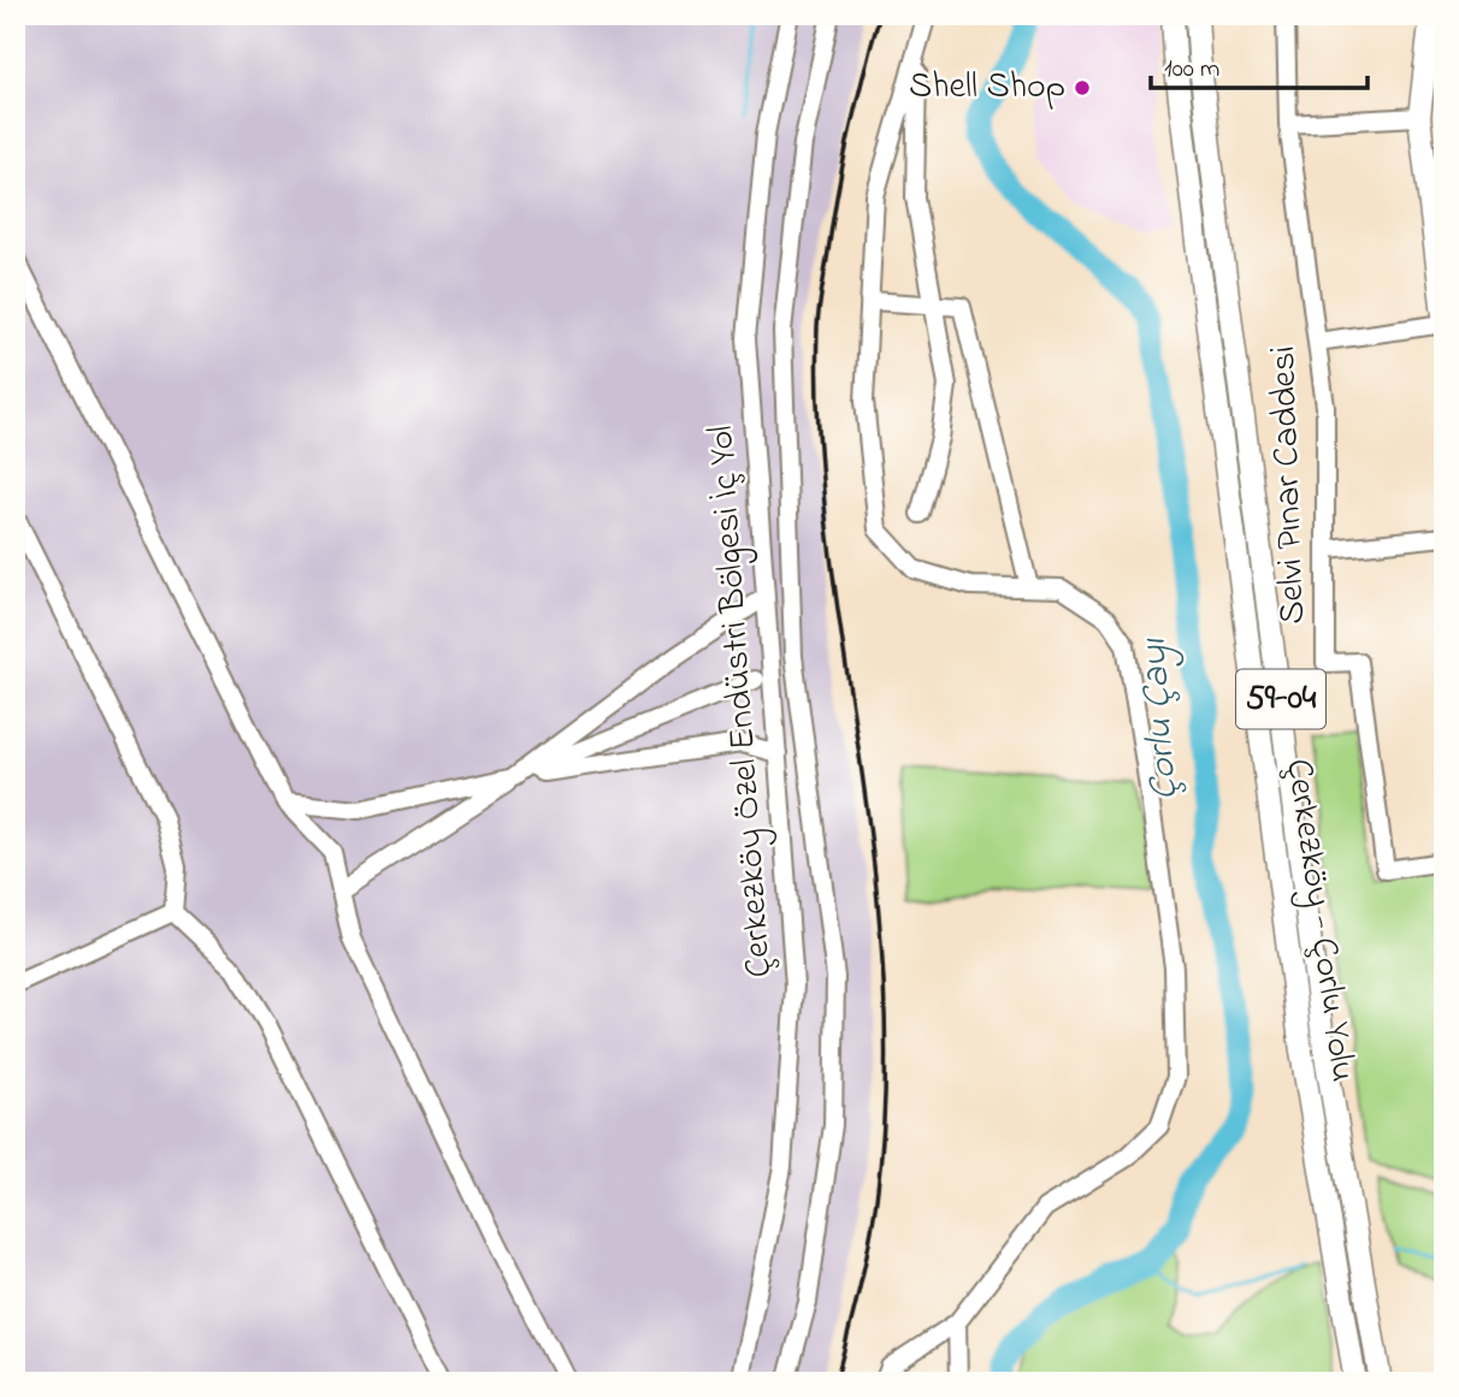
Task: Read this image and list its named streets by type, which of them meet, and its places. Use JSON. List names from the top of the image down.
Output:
{
  "streets": {
    "main road": ["59-04", "Çerkezköy - Çorlu Yolu"],
    "street": ["Selvi Pınar Caddesi", "Çerkezköy Özel Endüstri Bölgesi İç Yol"]
  },
  "water": ["Çorlu Çayı"],
  "places": ["Shell Shop"],
  "scale_bar": "100 m"
}
